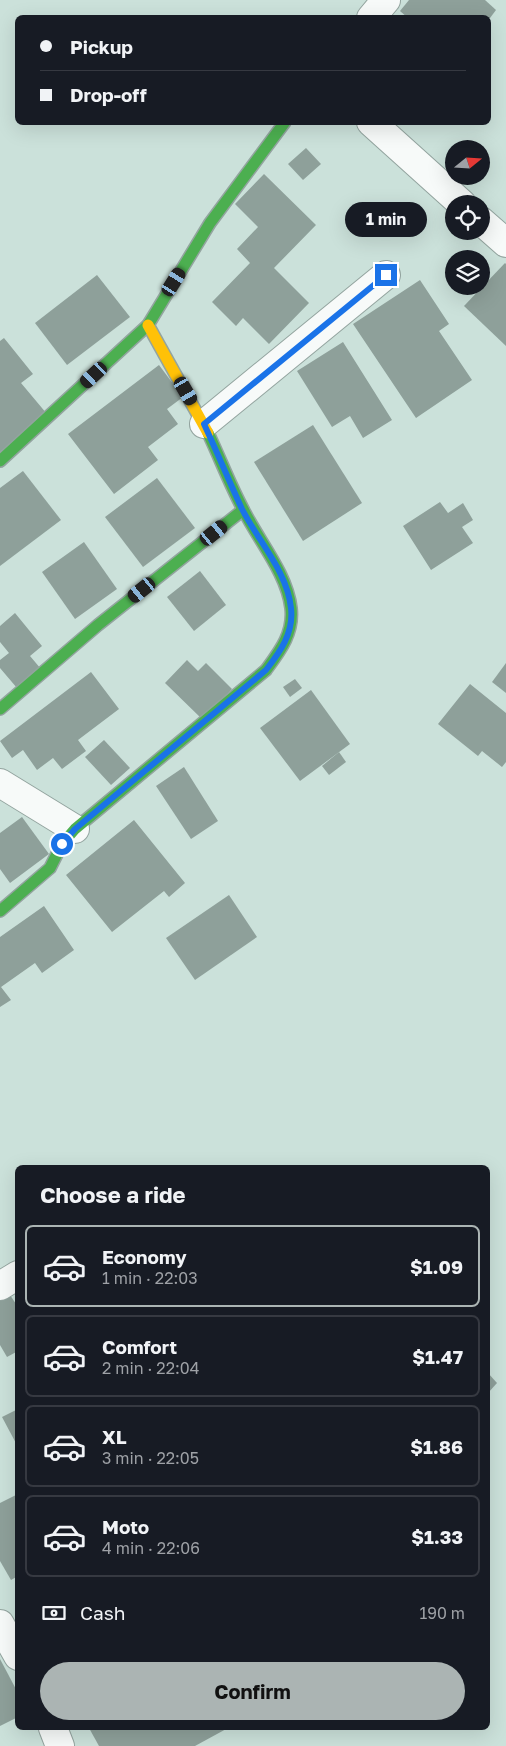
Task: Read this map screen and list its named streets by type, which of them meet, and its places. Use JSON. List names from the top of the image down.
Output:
{
  "north": "right",
  "page": {
    "banner": ["Pickup", "Drop-off"],
    "bubble": "1 min",
    "heading": "Choose a ride",
    "list": [
      {
        "name": "Economy",
        "note": "1 min · 22:03",
        "value": "$1.09"
      },
      {
        "name": "Comfort",
        "note": "2 min · 22:04",
        "value": "$1.47"
      },
      {
        "name": "XL",
        "note": "3 min · 22:05",
        "value": "$1.86"
      },
      {
        "name": "Moto",
        "note": "4 min · 22:06",
        "value": "$1.33"
      }
    ],
    "pay": ["Cash", "190 m"],
    "buttons": "Confirm"
  }
}
